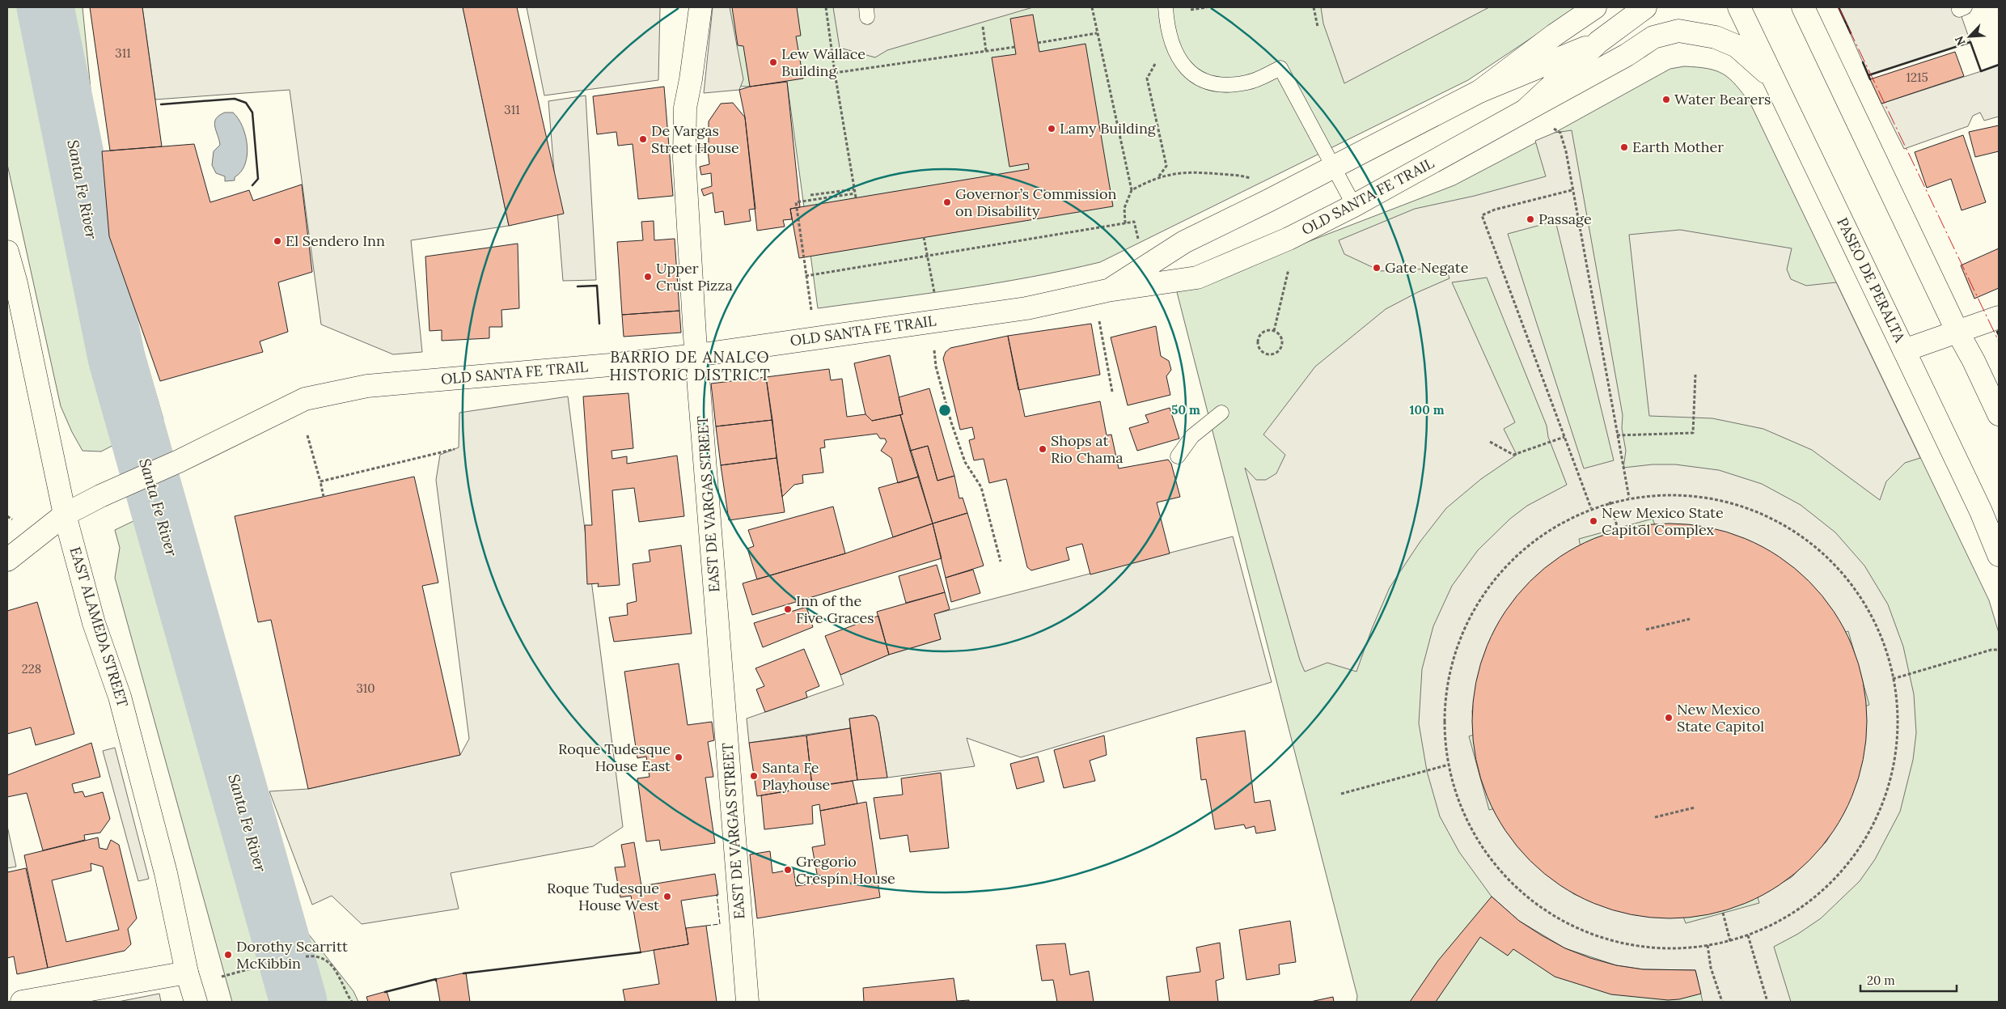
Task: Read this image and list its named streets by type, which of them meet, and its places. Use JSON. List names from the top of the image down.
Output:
{
  "streets": {
    "street": [
      "OLD SANTA FE TRAIL",
      "PASEO DE PERALTA",
      "EAST DE VARGAS STREET",
      "EAST ALAMEDA STREET"
    ]
  },
  "crossings": [
    ["OLD SANTA FE TRAIL", "EAST DE VARGAS STREET"],
    ["OLD SANTA FE TRAIL", "EAST ALAMEDA STREET"]
  ],
  "districts": ["BARRIO DE ANALCO HISTORIC DISTRICT"],
  "water": ["Santa Fe River"],
  "places": [
    "Lew Wallace Building",
    "Water Bearers",
    "Lamy Building",
    "De Vargas Street House",
    "Earth Mother",
    "Governor’s Commission on Disability",
    "Passage",
    "El Sendero Inn",
    "Gate Negate",
    "Upper Crust Pizza",
    "Shops at Rio Chama",
    "New Mexico State Capitol Complex",
    "Inn of the Five Graces",
    "New Mexico State Capitol",
    "Roque Tudesque House East",
    "Santa Fe Playhouse",
    "Gregorio Crespín House",
    "Roque Tudesque House West",
    "Dorothy Scarritt McKibbin"
  ],
  "house_numbers": [
    "311",
    "1215",
    "311",
    "228",
    "310"
  ],
  "scale_bar": "20 m",
  "north": "bottom left",
  "rings": ["50 m", "100 m"]
}
